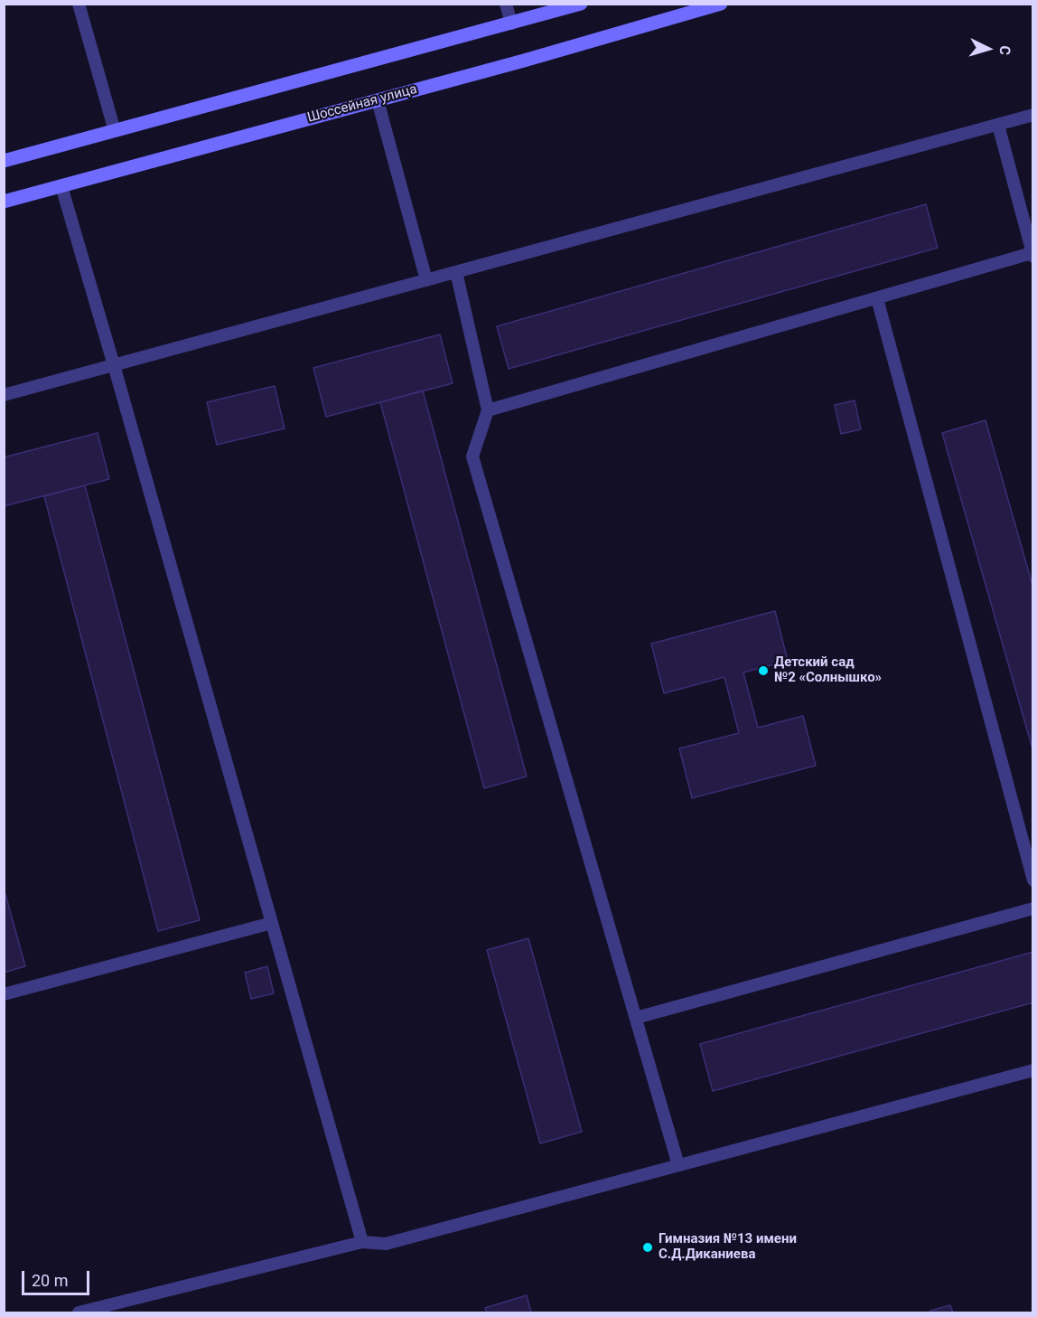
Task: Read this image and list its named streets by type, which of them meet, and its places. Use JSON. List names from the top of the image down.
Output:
{
  "streets": {
    "main road": ["Шоссейная улица"]
  },
  "places": ["Детский сад №2 «Солнышко»", "Гимназия №13 имени С.Д.Диканиева"],
  "scale_bar": "20 m",
  "north": "right"
}
